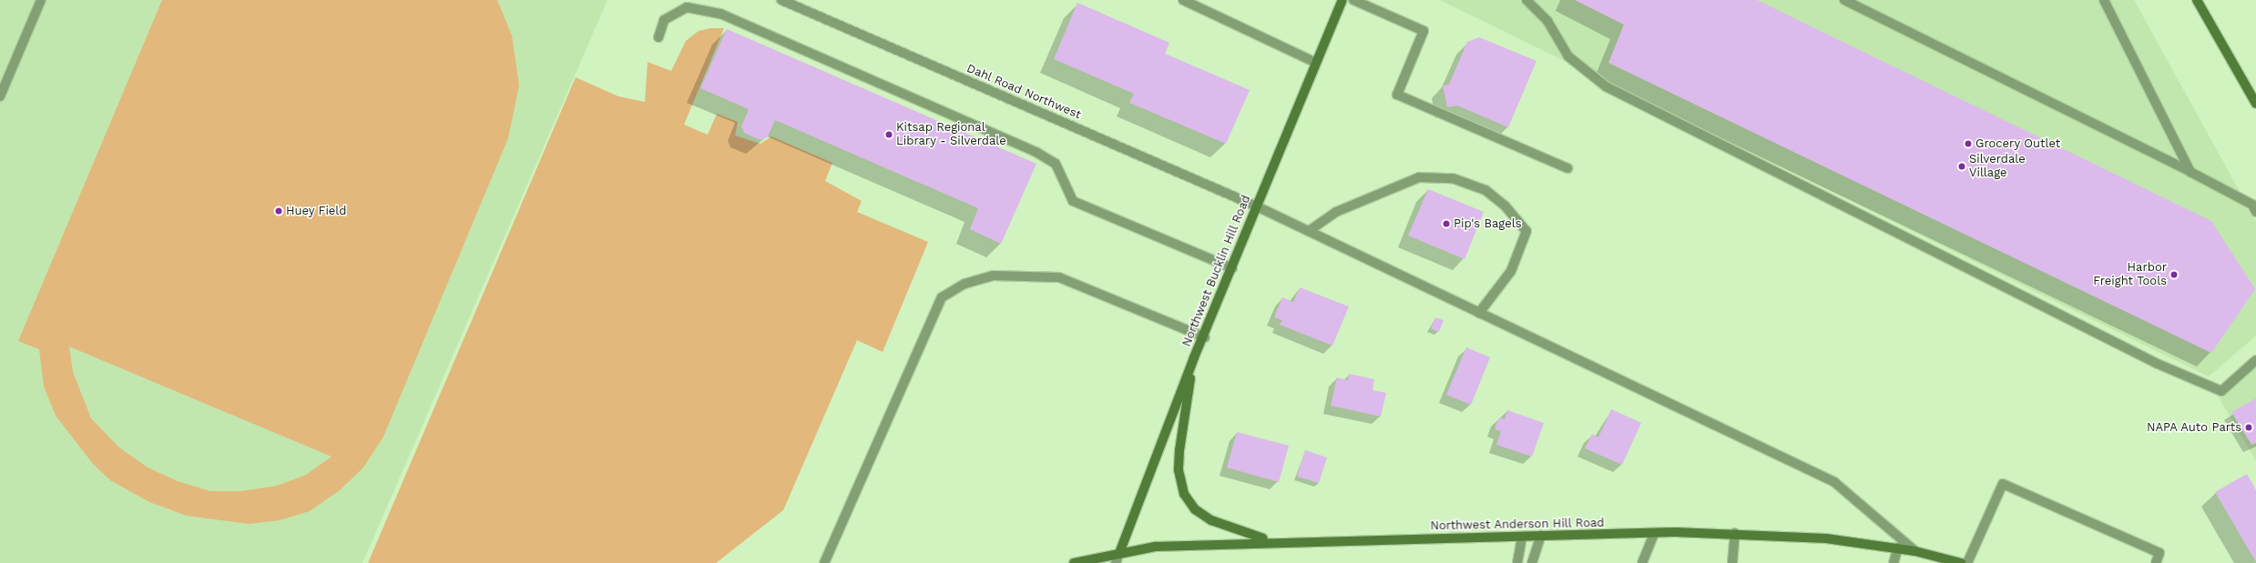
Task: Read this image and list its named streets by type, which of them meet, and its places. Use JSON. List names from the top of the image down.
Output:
{
  "streets": {
    "main road": ["Northwest Bucklin Hill Road", "Northwest Anderson Hill Road"],
    "street": ["Dahl Road Northwest"]
  },
  "crossings": [
    ["Dahl Road Northwest", "Northwest Bucklin Hill Road"],
    ["Dahl Road Northwest", "Northwest Anderson Hill Road"],
    ["Northwest Bucklin Hill Road", "Northwest Anderson Hill Road"]
  ],
  "places": [
    "Kitsap Regional Library - Silverdale",
    "Grocery Outlet",
    "Silverdale Village",
    "Huey Field",
    "Pip's Bagels",
    "Harbor Freight Tools",
    "NAPA Auto Parts"
  ]
}
